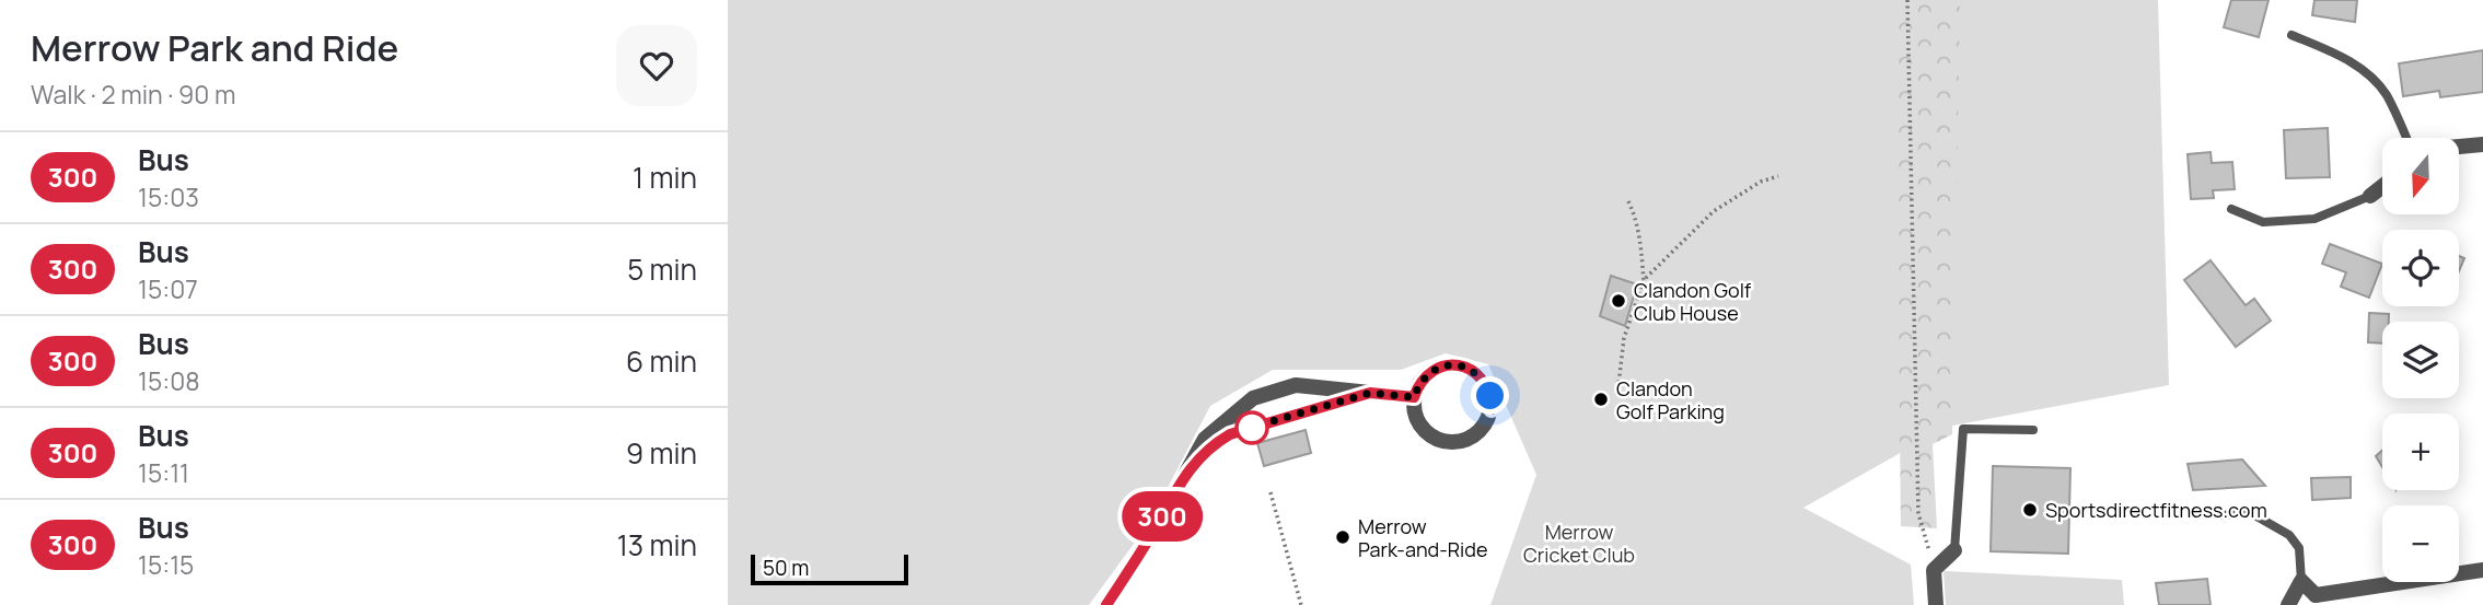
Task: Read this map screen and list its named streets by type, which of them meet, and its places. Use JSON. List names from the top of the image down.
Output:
{
  "parks": ["Merrow Cricket Club"],
  "places": [
    "Clandon Golf Club House",
    "Clandon Golf Parking",
    "Sportsdirectfitness.com",
    "Merrow Park-and-Ride"
  ],
  "lines": ["bus line 300"],
  "scale_bar": "50 m",
  "north": "bottom",
  "page": {
    "heading": ["Merrow Park and Ride", "Walk · 2 min · 90 m"],
    "on_map": "300",
    "list": [
      {
        "mark": "300",
        "name": "Bus",
        "note": "15:03",
        "value": "1 min"
      },
      {
        "mark": "300",
        "name": "Bus",
        "note": "15:07",
        "value": "5 min"
      },
      {
        "mark": "300",
        "name": "Bus",
        "note": "15:08",
        "value": "6 min"
      },
      {
        "mark": "300",
        "name": "Bus",
        "note": "15:11",
        "value": "9 min"
      },
      {
        "mark": "300",
        "name": "Bus",
        "note": "15:15",
        "value": "13 min"
      }
    ],
    "map_buttons": ["+", "−"],
    "scale": "50 m"
  }
}
